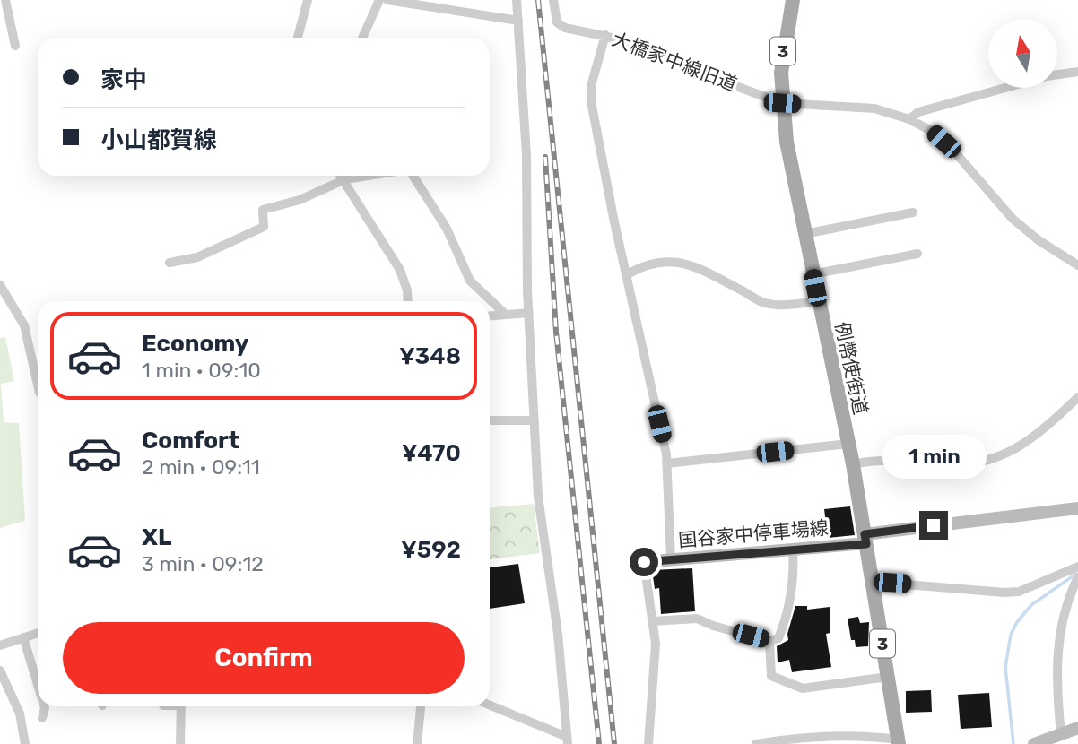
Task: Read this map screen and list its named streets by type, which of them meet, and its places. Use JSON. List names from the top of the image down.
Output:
{
  "streets": {
    "main road": ["3", "例幣使街道", "国谷家中停車場線"],
    "street": ["大橋家中線旧道"]
  },
  "crossings": [
    ["大橋家中線旧道", "例幣使街道"],
    ["例幣使街道", "国谷家中停車場線"]
  ],
  "north": "top",
  "page": {
    "banner": ["家中", "小山都賀線"],
    "list": [
      {
        "name": "Economy",
        "note": "1 min · 09:10",
        "value": "¥348"
      },
      {
        "name": "Comfort",
        "note": "2 min · 09:11",
        "value": "¥470"
      },
      {
        "name": "XL",
        "note": "3 min · 09:12",
        "value": "¥592"
      }
    ],
    "bubble": "1 min",
    "buttons": "Confirm"
  }
}
